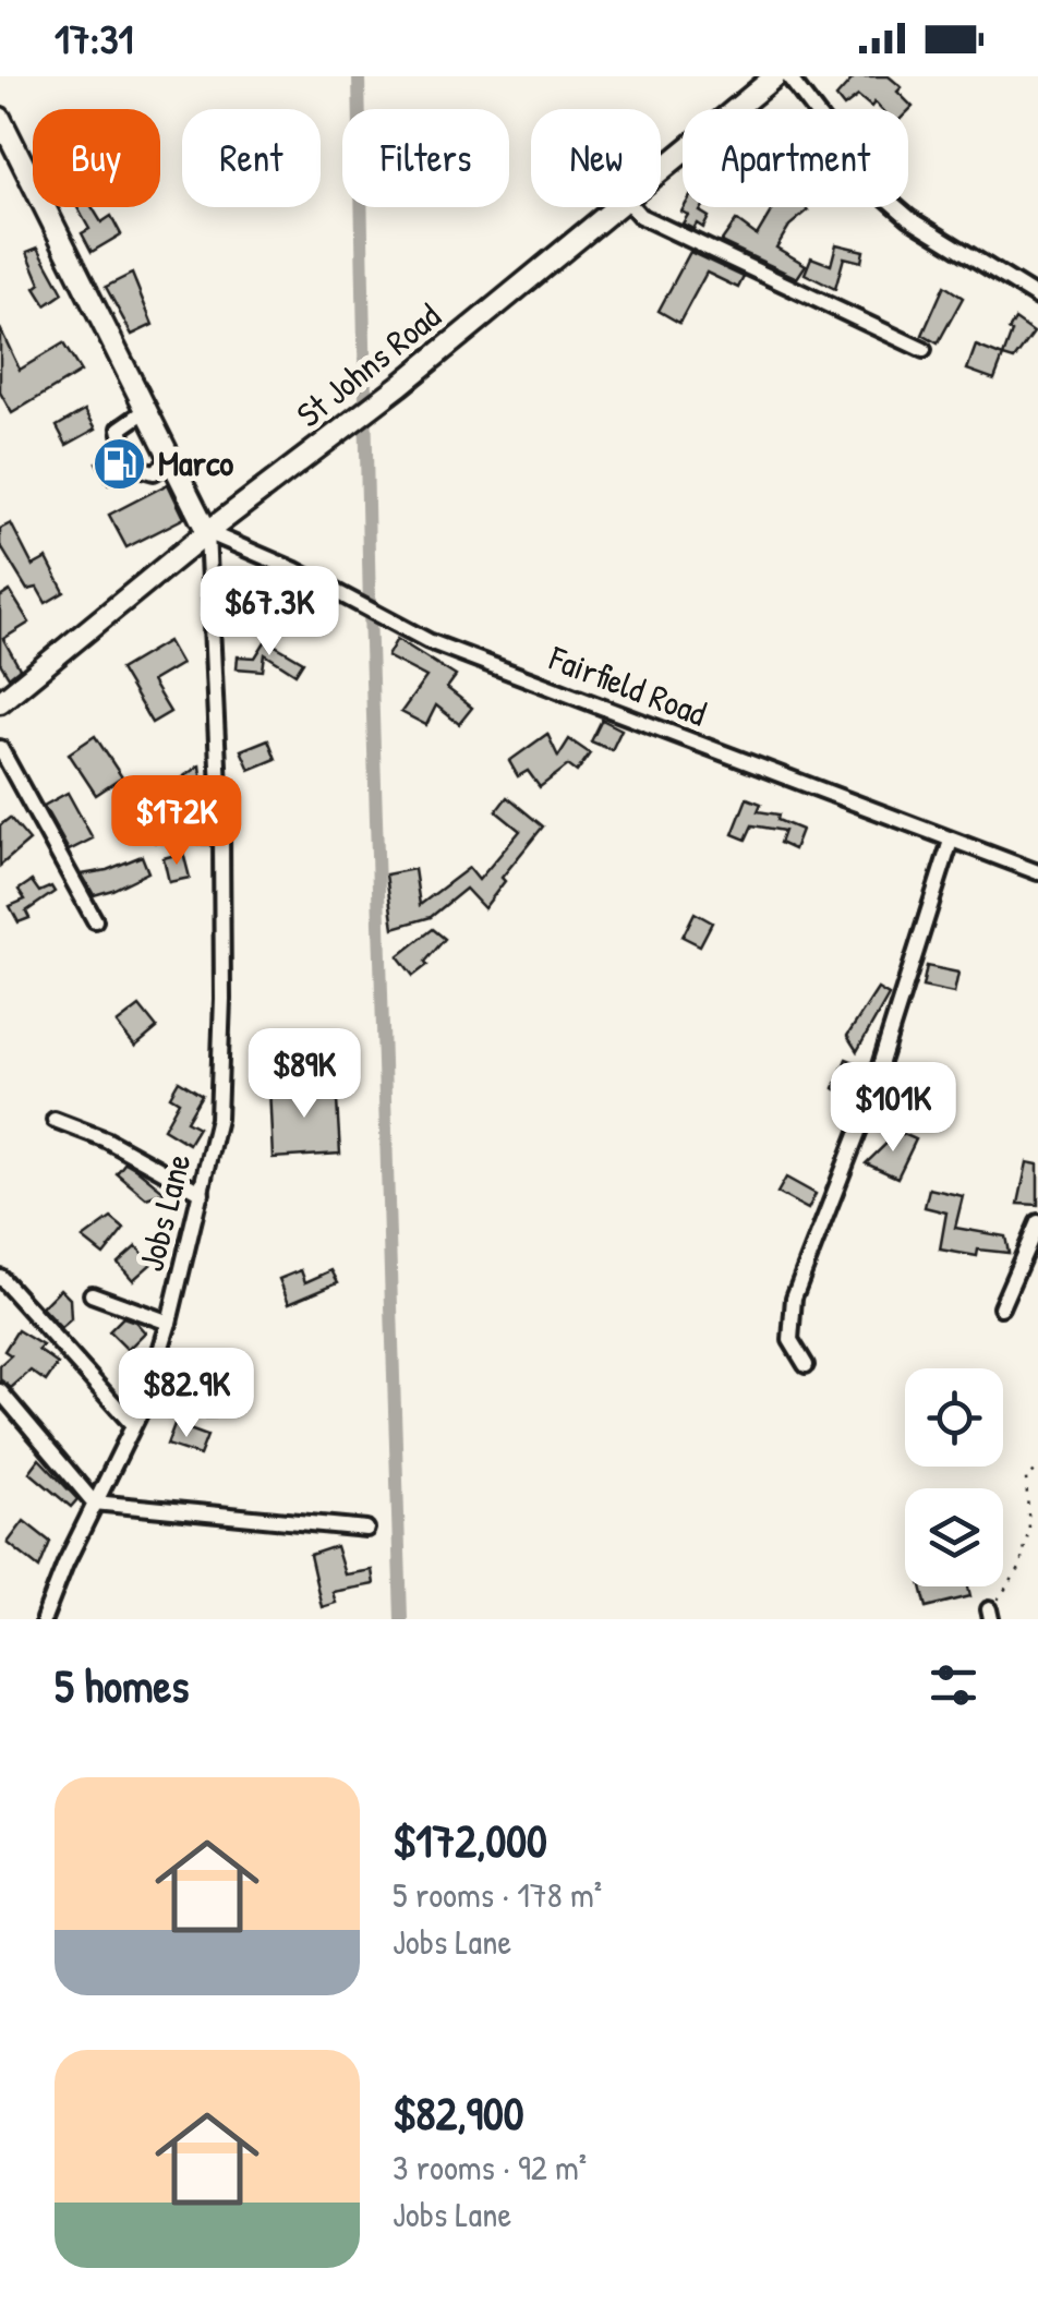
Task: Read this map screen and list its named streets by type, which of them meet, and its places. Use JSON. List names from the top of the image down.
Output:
{
  "streets": {
    "main road": ["St Johns Road"],
    "street": ["Fairfield Road", "Jobs Lane"]
  },
  "crossings": [
    ["St Johns Road", "Fairfield Road"],
    ["St Johns Road", "Jobs Lane"],
    ["Fairfield Road", "Jobs Lane"]
  ],
  "places": {
    "fuel station": ["Marco"]
  },
  "page": {
    "status": "17:31",
    "chip": [
      "Buy",
      "Rent",
      "Filters",
      "New",
      "Apartment"
    ],
    "price": [
      "$67.3K",
      "$172K",
      "$89K",
      "$101K",
      "$82.9K"
    ],
    "heading": "5 homes",
    "list": [
      {
        "name": "$172,000",
        "note": "5 rooms · 178 m² · Jobs Lane"
      },
      {
        "name": "$82,900",
        "note": "3 rooms · 92 m² · Jobs Lane"
      }
    ]
  }
}
